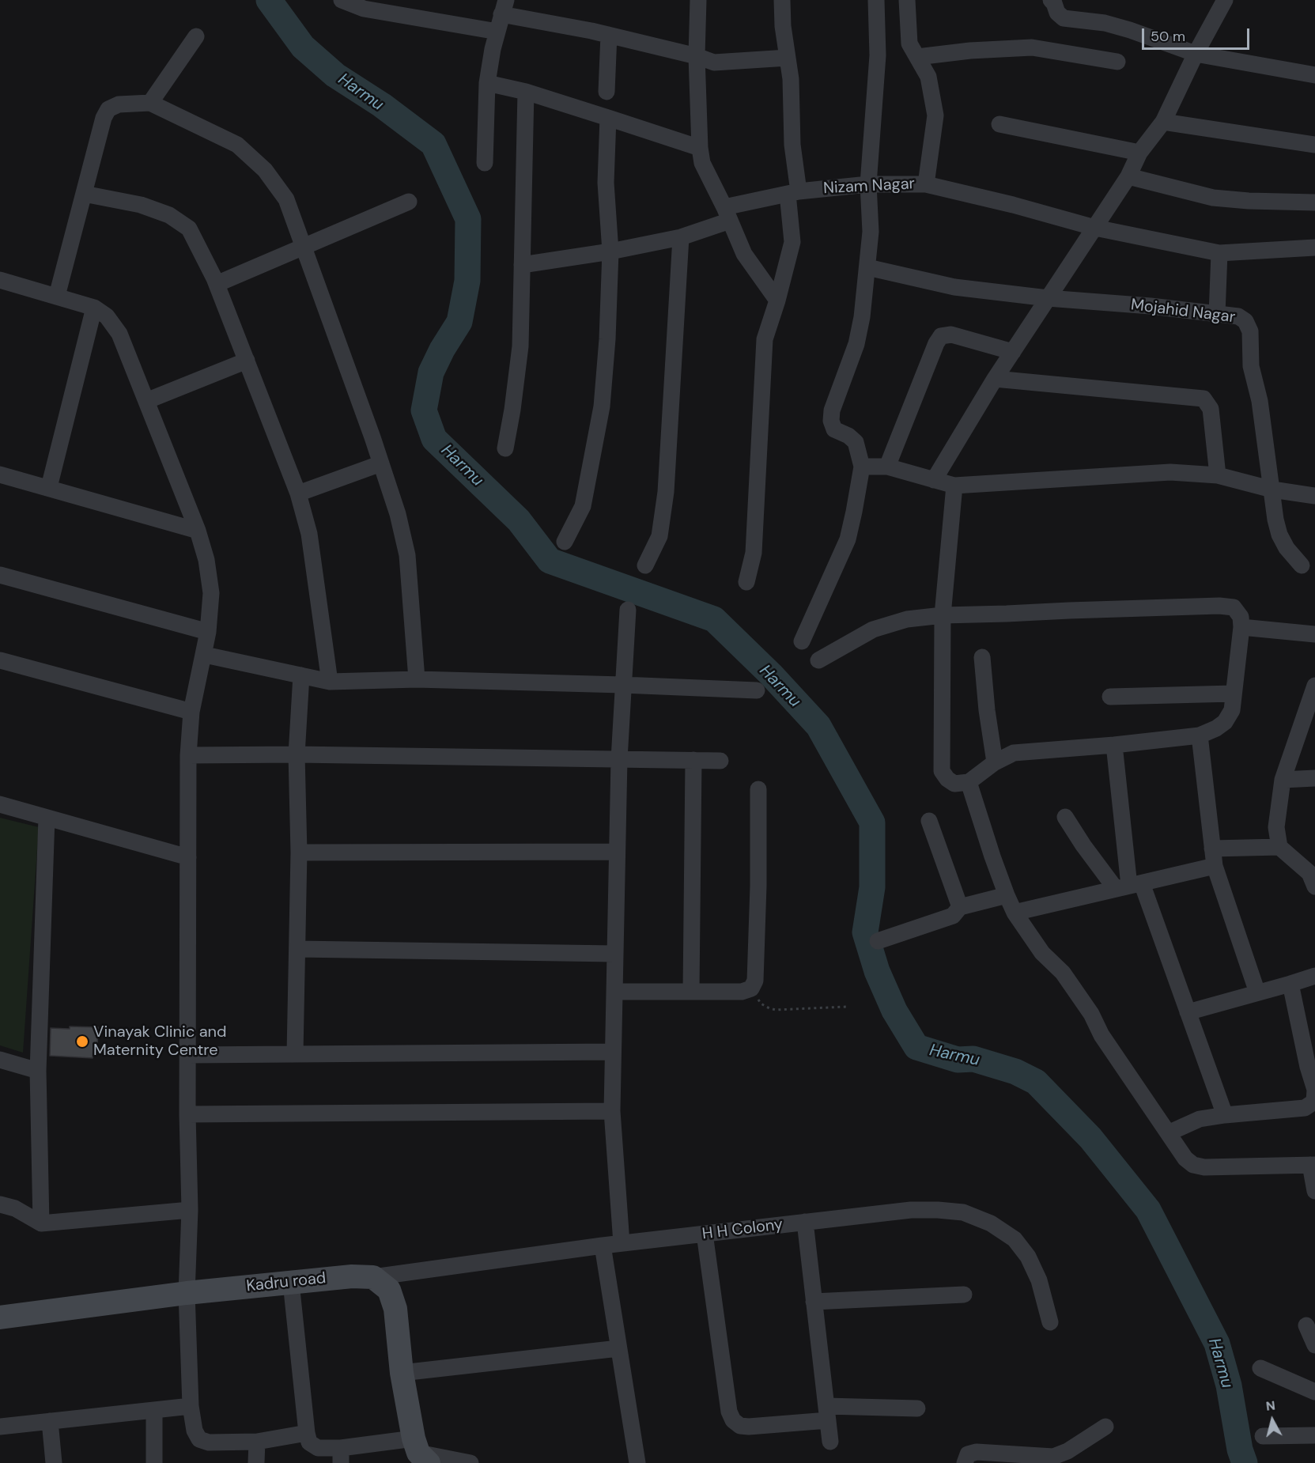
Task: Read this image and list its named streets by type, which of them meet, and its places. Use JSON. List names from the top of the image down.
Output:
{
  "streets": {
    "main road": ["Kadru road"],
    "street": ["Nizam Nagar", "Mojahid Nagar", "H H Colony"]
  },
  "crossings": [
    ["H H Colony", "Kadru road"]
  ],
  "water": ["Harmu"],
  "places": ["Vinayak Clinic and Maternity Centre"],
  "scale_bar": "50 m",
  "north": "top"
}
